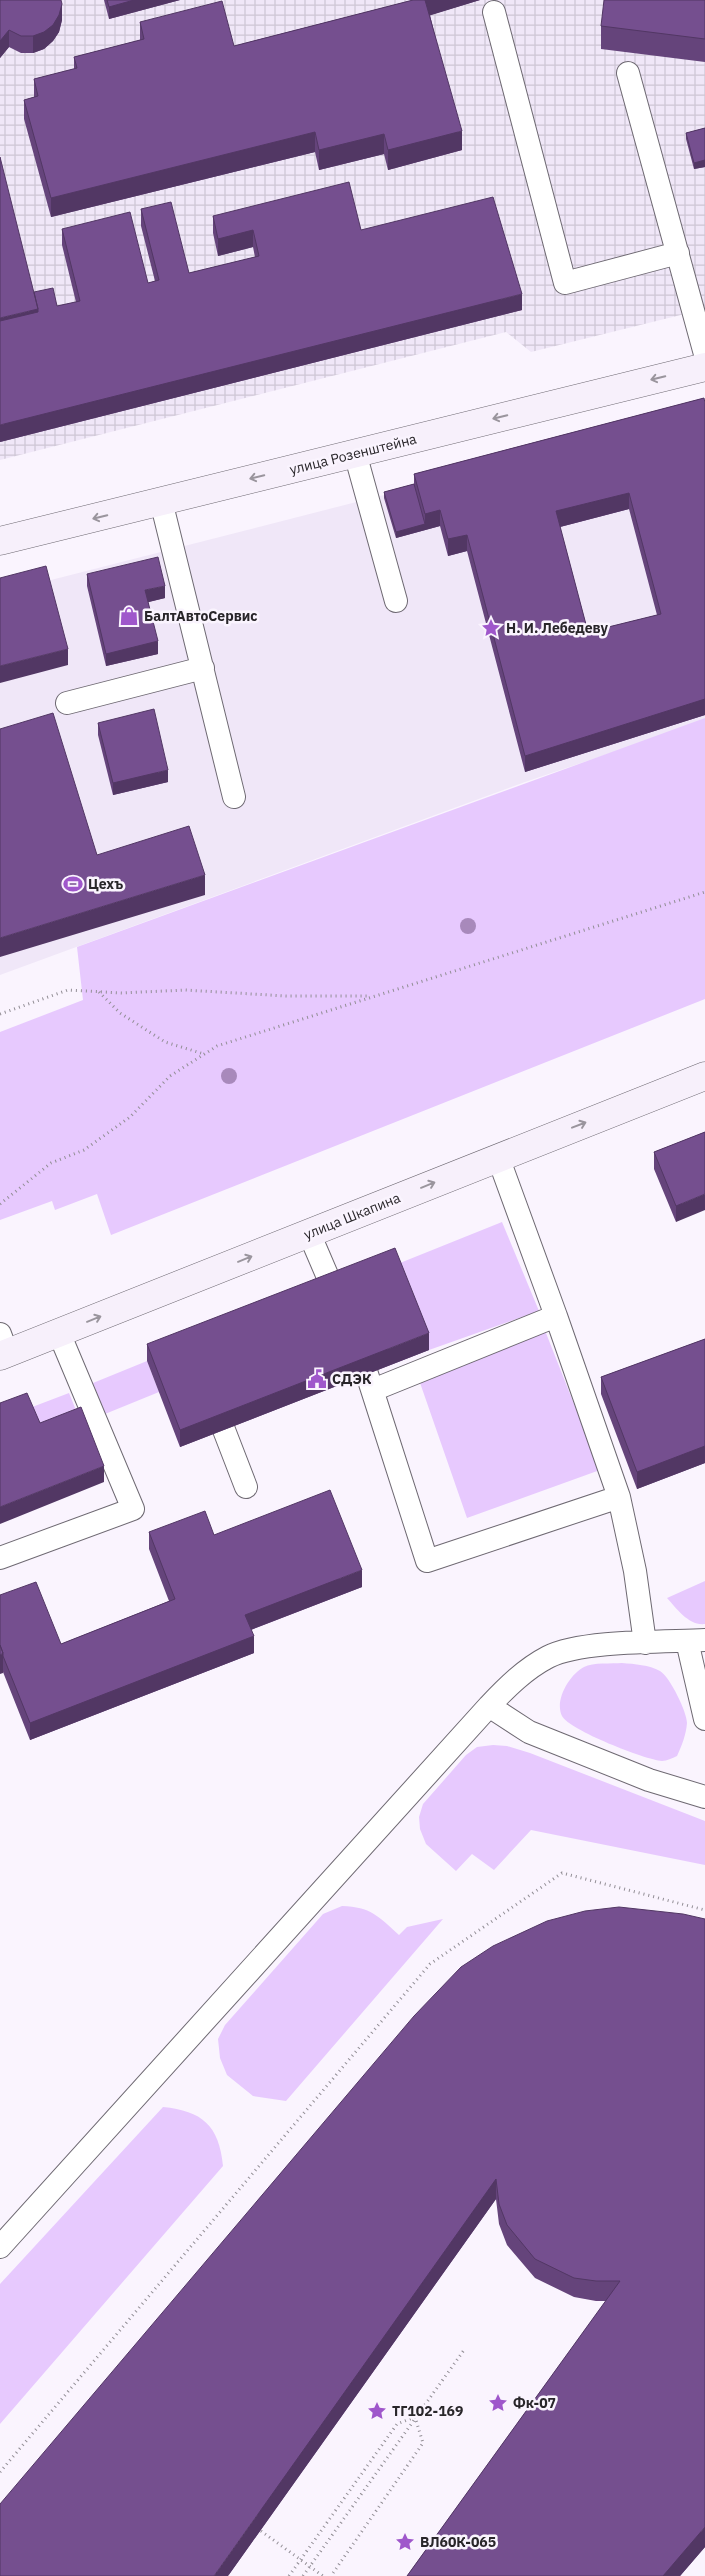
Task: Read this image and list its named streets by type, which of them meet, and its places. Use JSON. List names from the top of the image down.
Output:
{
  "streets": {
    "main road": ["улица Розенштейна", "улица Шкапина"]
  },
  "one_way": ["улица Розенштейна", "улица Шкапина"],
  "places": {
    "shop": ["БалтАвтоСервис"],
    "place": [
      "Н. И. Лебедеву",
      "Фк-07",
      "ТГ102-169",
      "ВЛ60К-065"
    ],
    "sports": ["Цехъ"],
    "public building": ["СДЭК"]
  }
}
